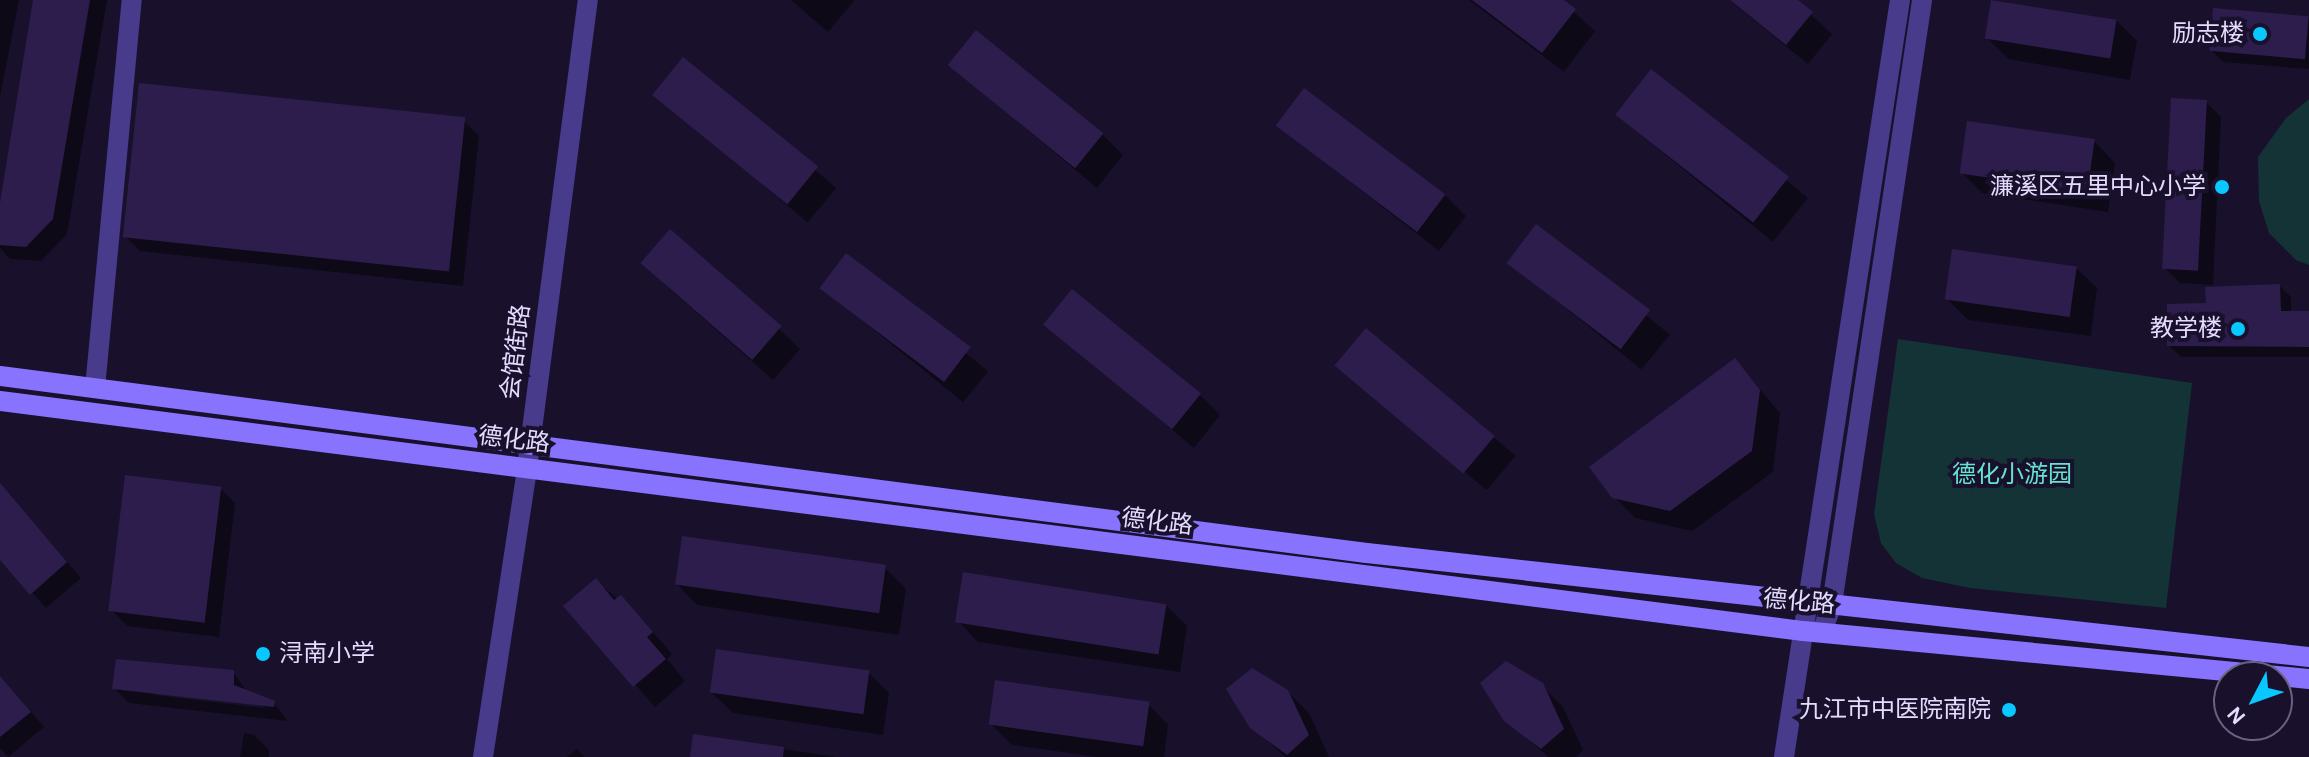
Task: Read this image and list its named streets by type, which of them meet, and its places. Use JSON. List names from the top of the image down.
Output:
{
  "streets": {
    "main road": ["德化路"],
    "street": ["会馆街路"]
  },
  "crossings": [
    ["会馆街路", "德化路"]
  ],
  "parks": ["德化小游园"],
  "places": [
    "励志楼",
    "濂溪区五里中心小学",
    "教学楼",
    "浔南小学",
    "九江市中医院南院"
  ],
  "north": "bottom left"
}
